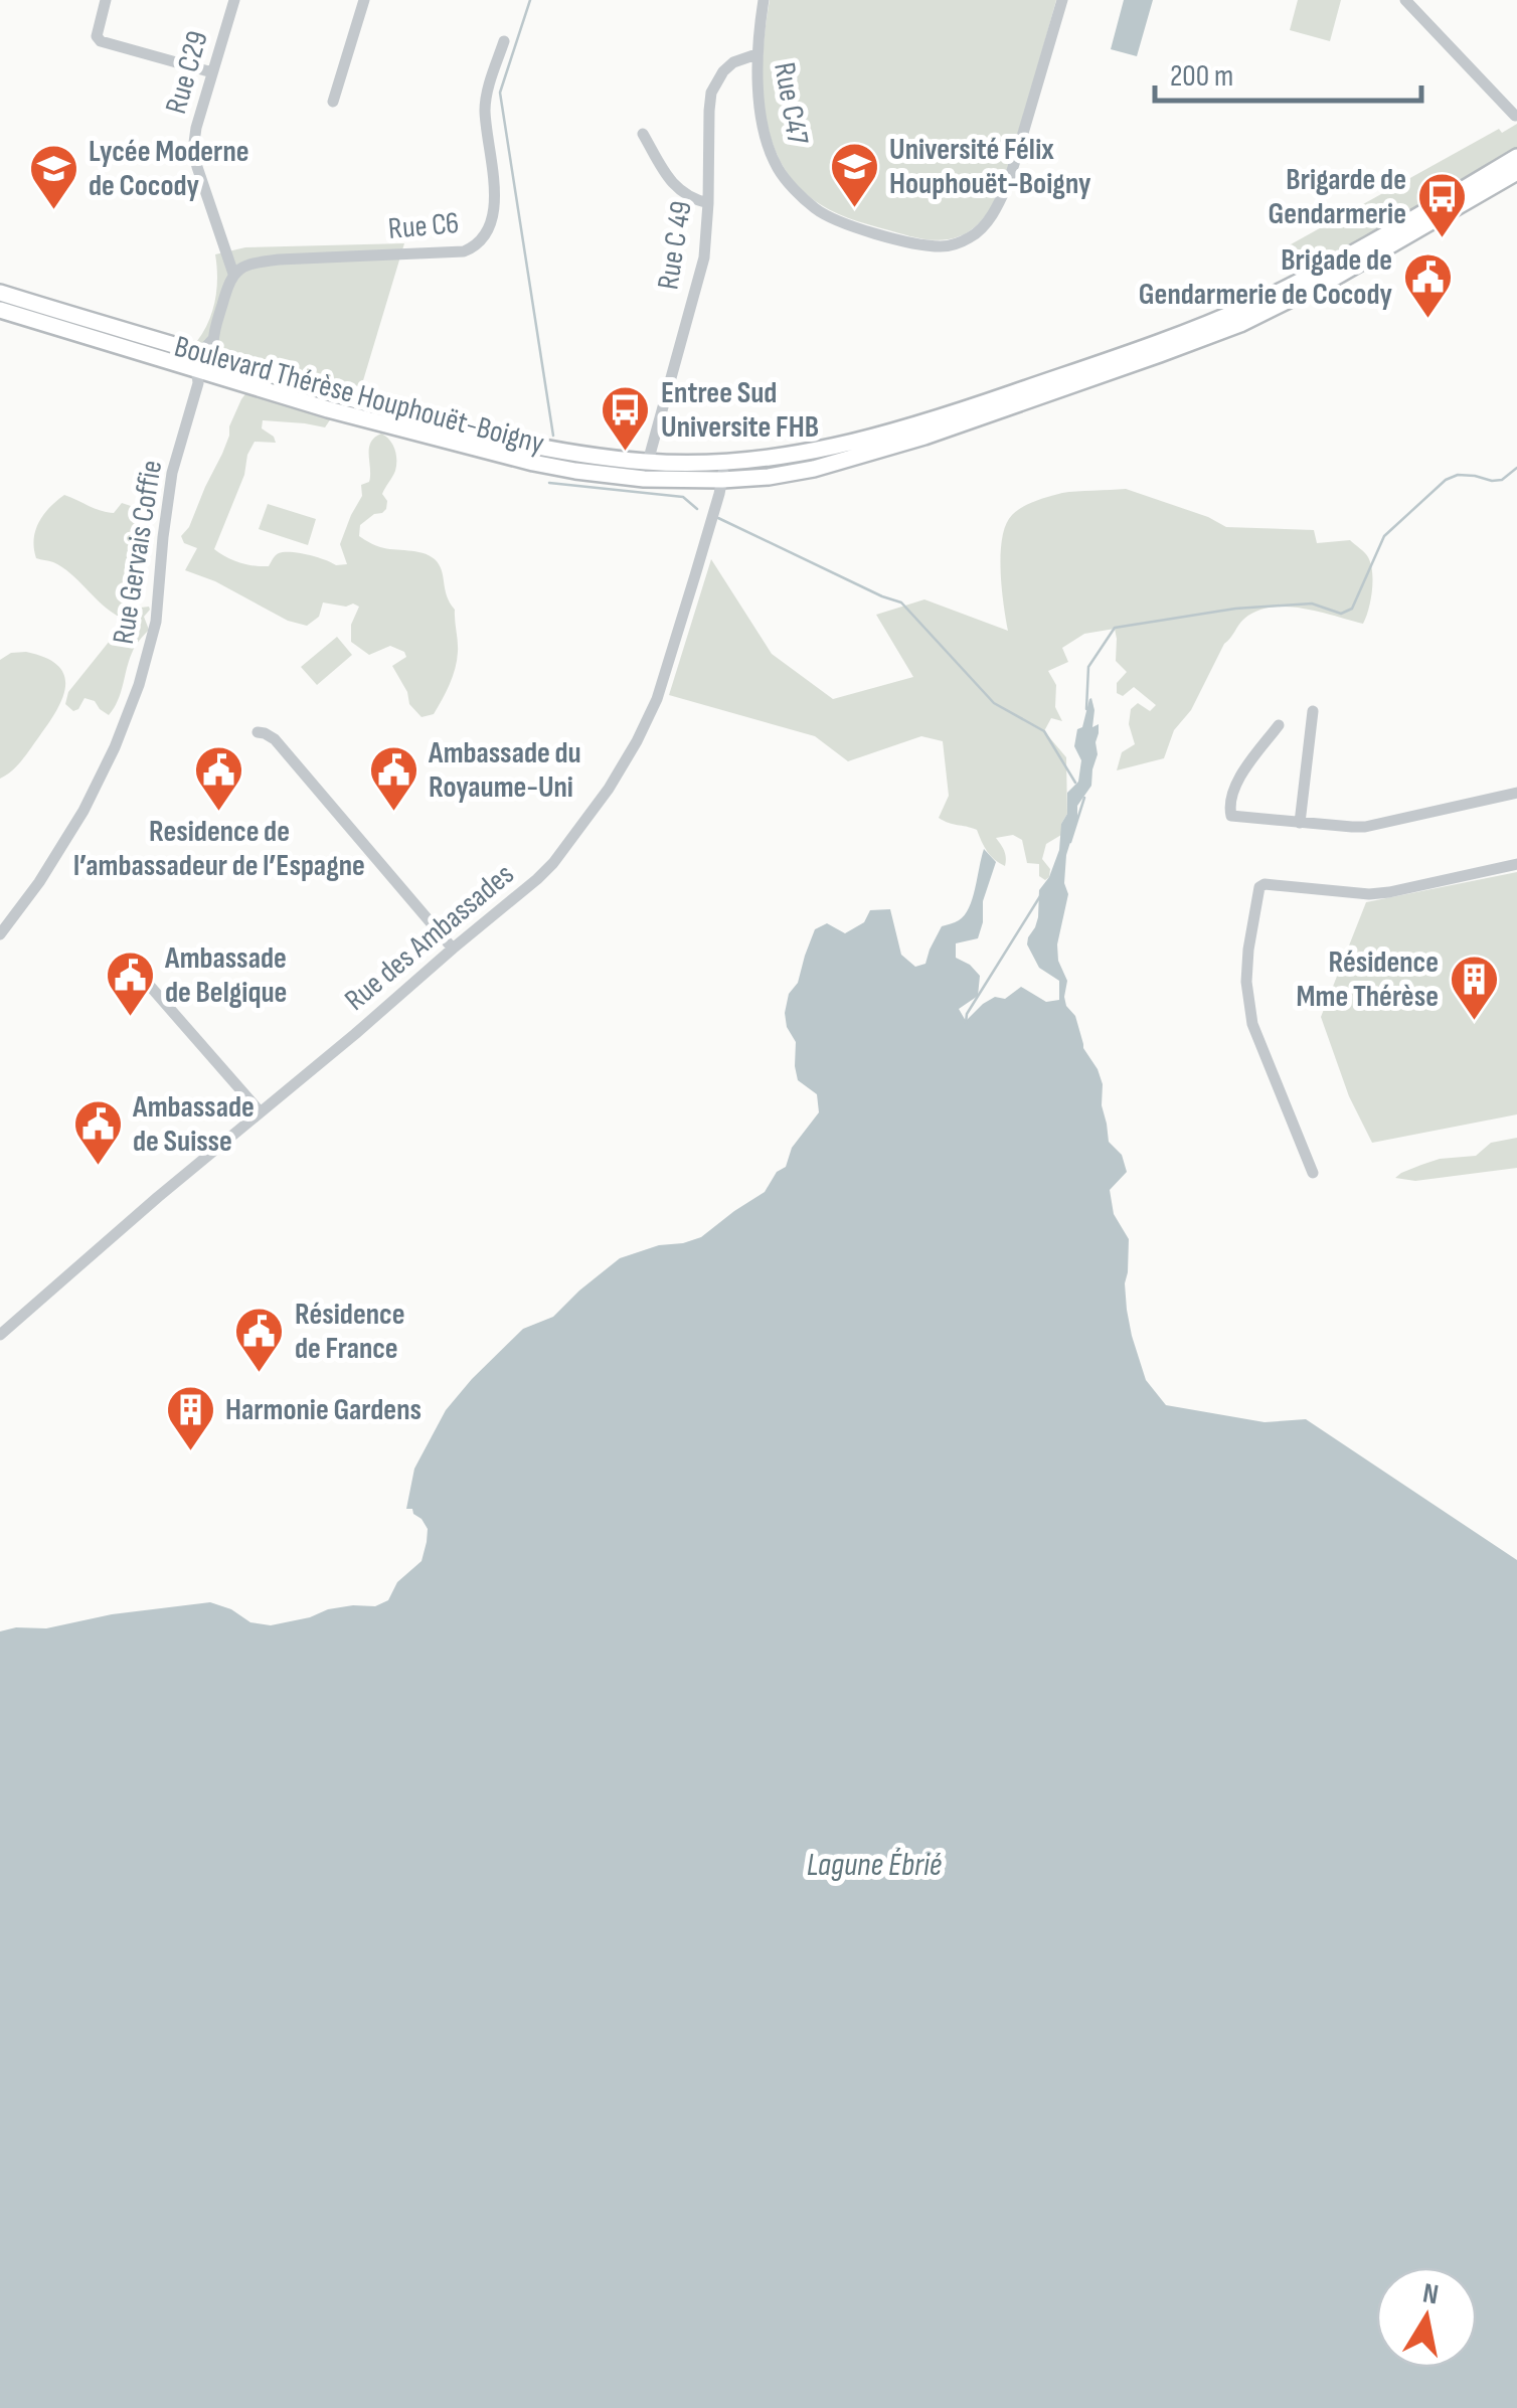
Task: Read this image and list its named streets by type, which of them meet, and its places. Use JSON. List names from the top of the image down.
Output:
{
  "streets": {
    "main road": ["Boulevard Thérèse Houphouët-Boigny"],
    "street": [
      "Rue C29",
      "Rue C47",
      "Rue C6",
      "Rue C 49",
      "Rue Gervais Coffie",
      "Rue des Ambassades"
    ]
  },
  "crossings": [
    ["Rue C29", "Rue C6"],
    ["Rue C47", "Rue C 49"],
    ["Rue C 49", "Boulevard Thérèse Houphouët-Boigny"],
    ["Boulevard Thérèse Houphouët-Boigny", "Rue Gervais Coffie"],
    ["Boulevard Thérèse Houphouët-Boigny", "Rue des Ambassades"]
  ],
  "water": ["Lagune Ébrié"],
  "places": {
    "school or university": ["Université Félix Houphouët-Boigny", "Lycée Moderne de Cocody"],
    "bus stop": ["Brigarde de Gendarmerie", "Entree Sud Universite FHB"],
    "public building": [
      "Brigade de Gendarmerie de Cocody",
      "Residence de l’ambassadeur de l’Espagne",
      "Ambassade du Royaume-Uni",
      "Ambassade de Belgique",
      "Ambassade de Suisse",
      "Résidence de France"
    ],
    "building": ["Résidence Mme Thérèse", "Harmonie Gardens"]
  },
  "scale_bar": "200 m",
  "north": "top"
}
